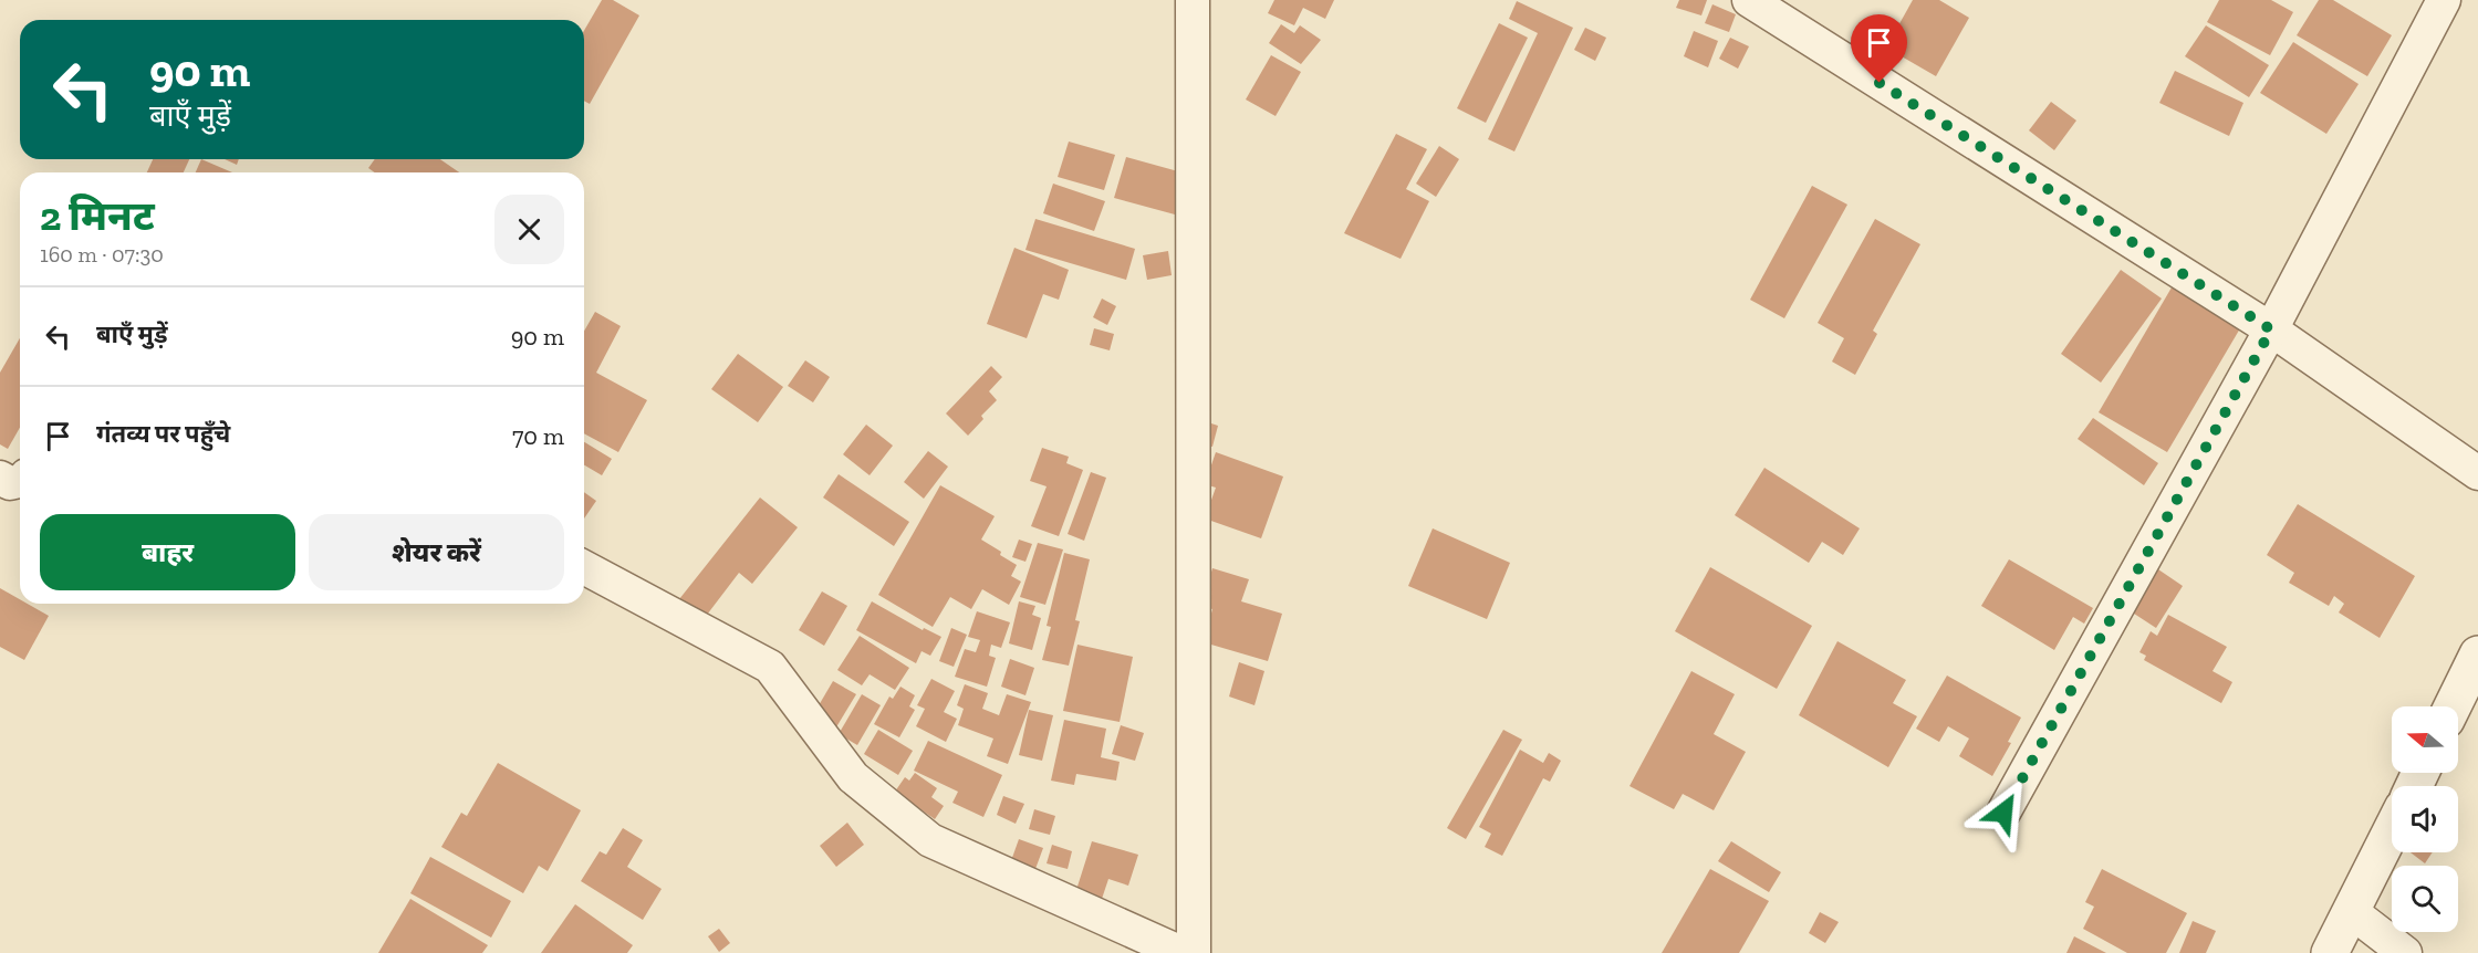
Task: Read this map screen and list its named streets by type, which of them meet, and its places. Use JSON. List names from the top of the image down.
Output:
{
  "north": "left",
  "page": {
    "turn": ["90 m", "बाएँ मुड़ें"],
    "heading": ["2 मिनट", "160 m · 07:30"],
    "list": [
      {
        "name": "बाएँ मुड़ें",
        "value": "90 m"
      },
      {
        "name": "गंतव्य पर पहुँचे",
        "value": "70 m"
      }
    ],
    "buttons": ["बाहर", "शेयर करें"]
  }
}
